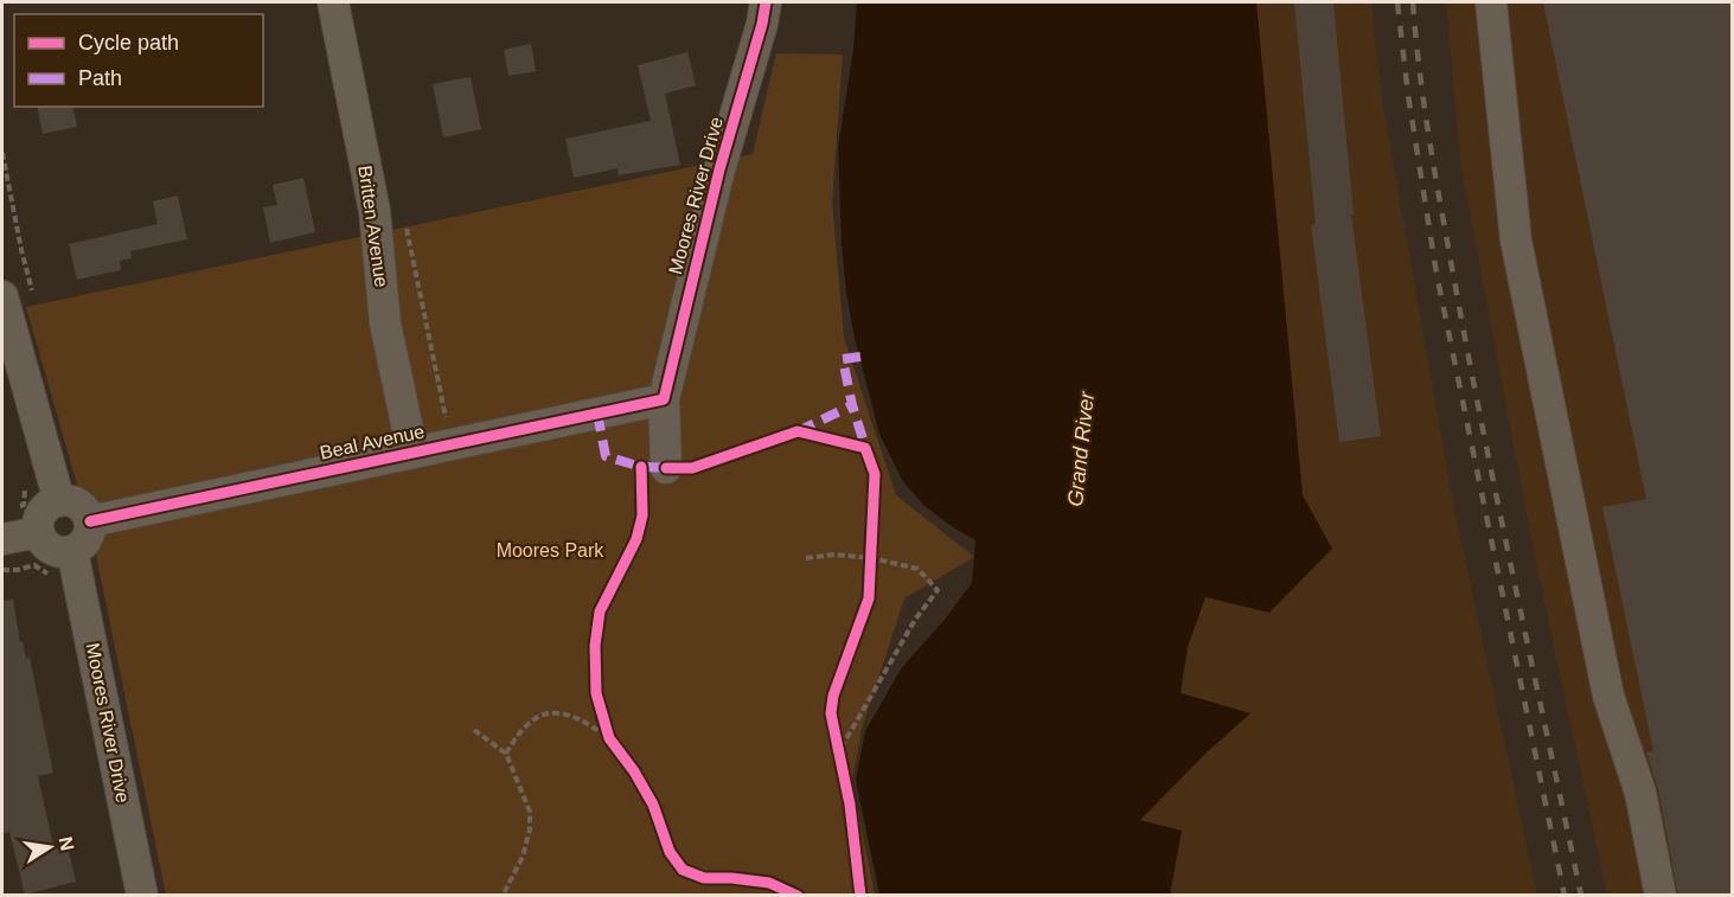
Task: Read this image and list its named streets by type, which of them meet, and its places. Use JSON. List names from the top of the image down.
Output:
{
  "streets": {
    "street": ["Moores River Drive", "Britten Avenue", "Beal Avenue"]
  },
  "crossings": [
    ["Moores River Drive", "Beal Avenue"],
    ["Britten Avenue", "Beal Avenue"]
  ],
  "water": ["Grand River"],
  "parks": ["Moores Park"],
  "legend": ["Cycle path", "Path"],
  "north": "right"
}
